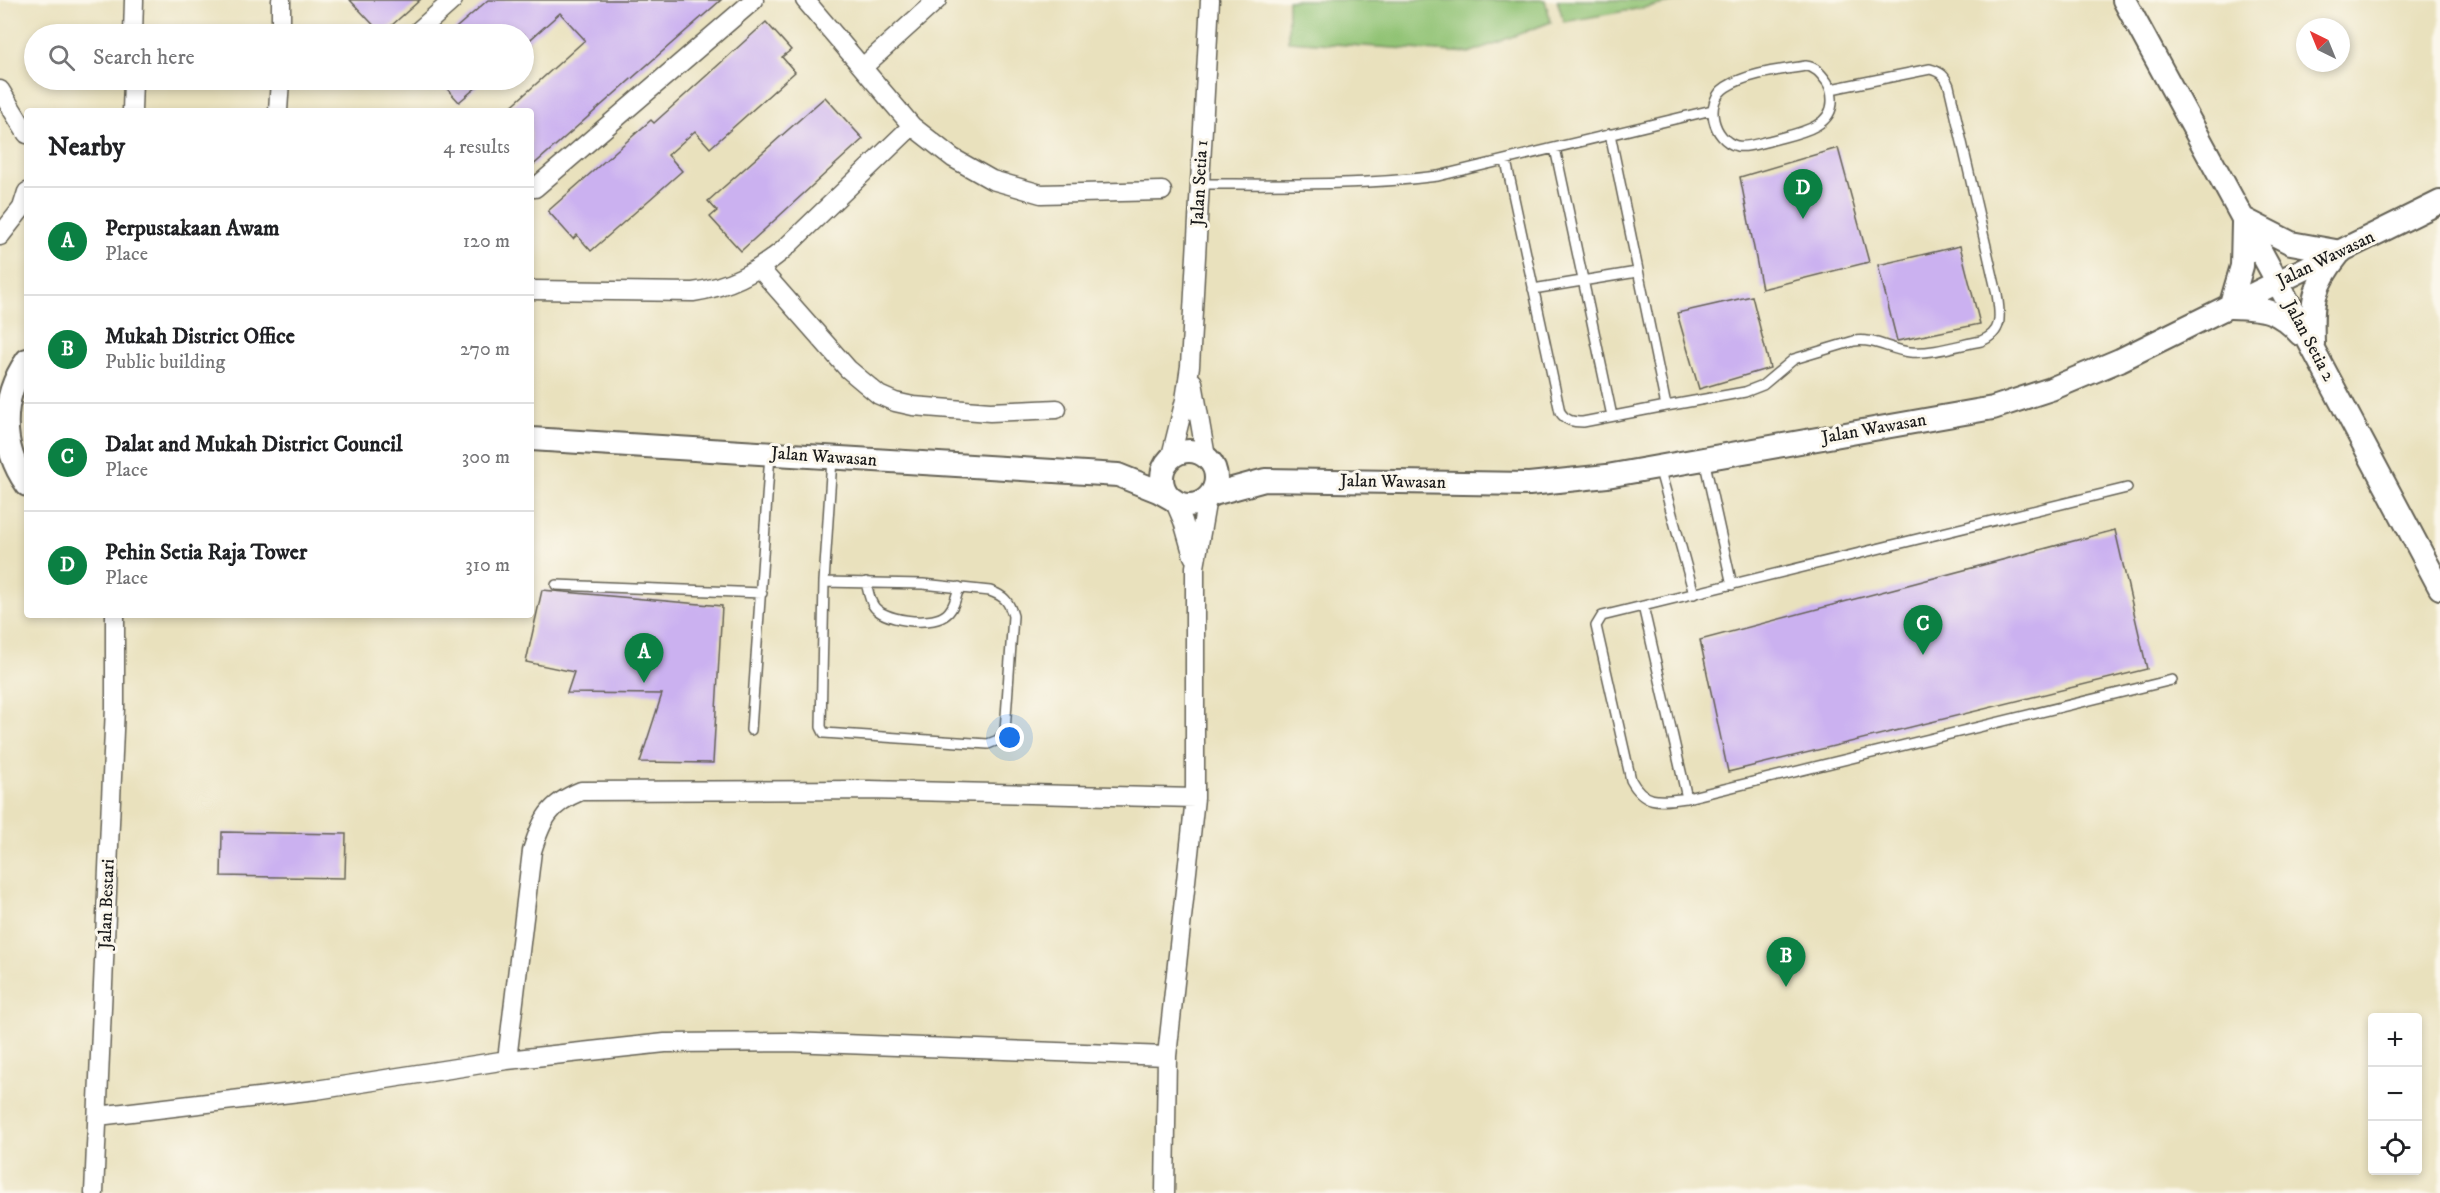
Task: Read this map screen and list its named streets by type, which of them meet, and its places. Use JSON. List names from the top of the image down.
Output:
{
  "streets": {
    "street": [
      "Jalan Setia 1",
      "Jalan Wawasan",
      "Jalan Setia 2",
      "Jalan Bestari"
    ]
  },
  "crossings": [
    ["Jalan Setia 1", "Jalan Wawasan"],
    ["Jalan Wawasan", "Jalan Setia 2"]
  ],
  "north": "top left",
  "page": {
    "search": "Search here",
    "heading": ["Nearby", "4 results"],
    "pins": [
      "D",
      "C",
      "A",
      "B"
    ],
    "list": [
      {
        "mark": "A",
        "name": "Perpustakaan Awam",
        "note": "Place",
        "value": "120 m"
      },
      {
        "mark": "B",
        "name": "Mukah District Office",
        "note": "Public building",
        "value": "270 m"
      },
      {
        "mark": "C",
        "name": "Dalat and Mukah District Council",
        "note": "Place",
        "value": "300 m"
      },
      {
        "mark": "D",
        "name": "Pehin Setia Raja Tower",
        "note": "Place",
        "value": "310 m"
      }
    ],
    "map_buttons": ["+", "−"]
  }
}
